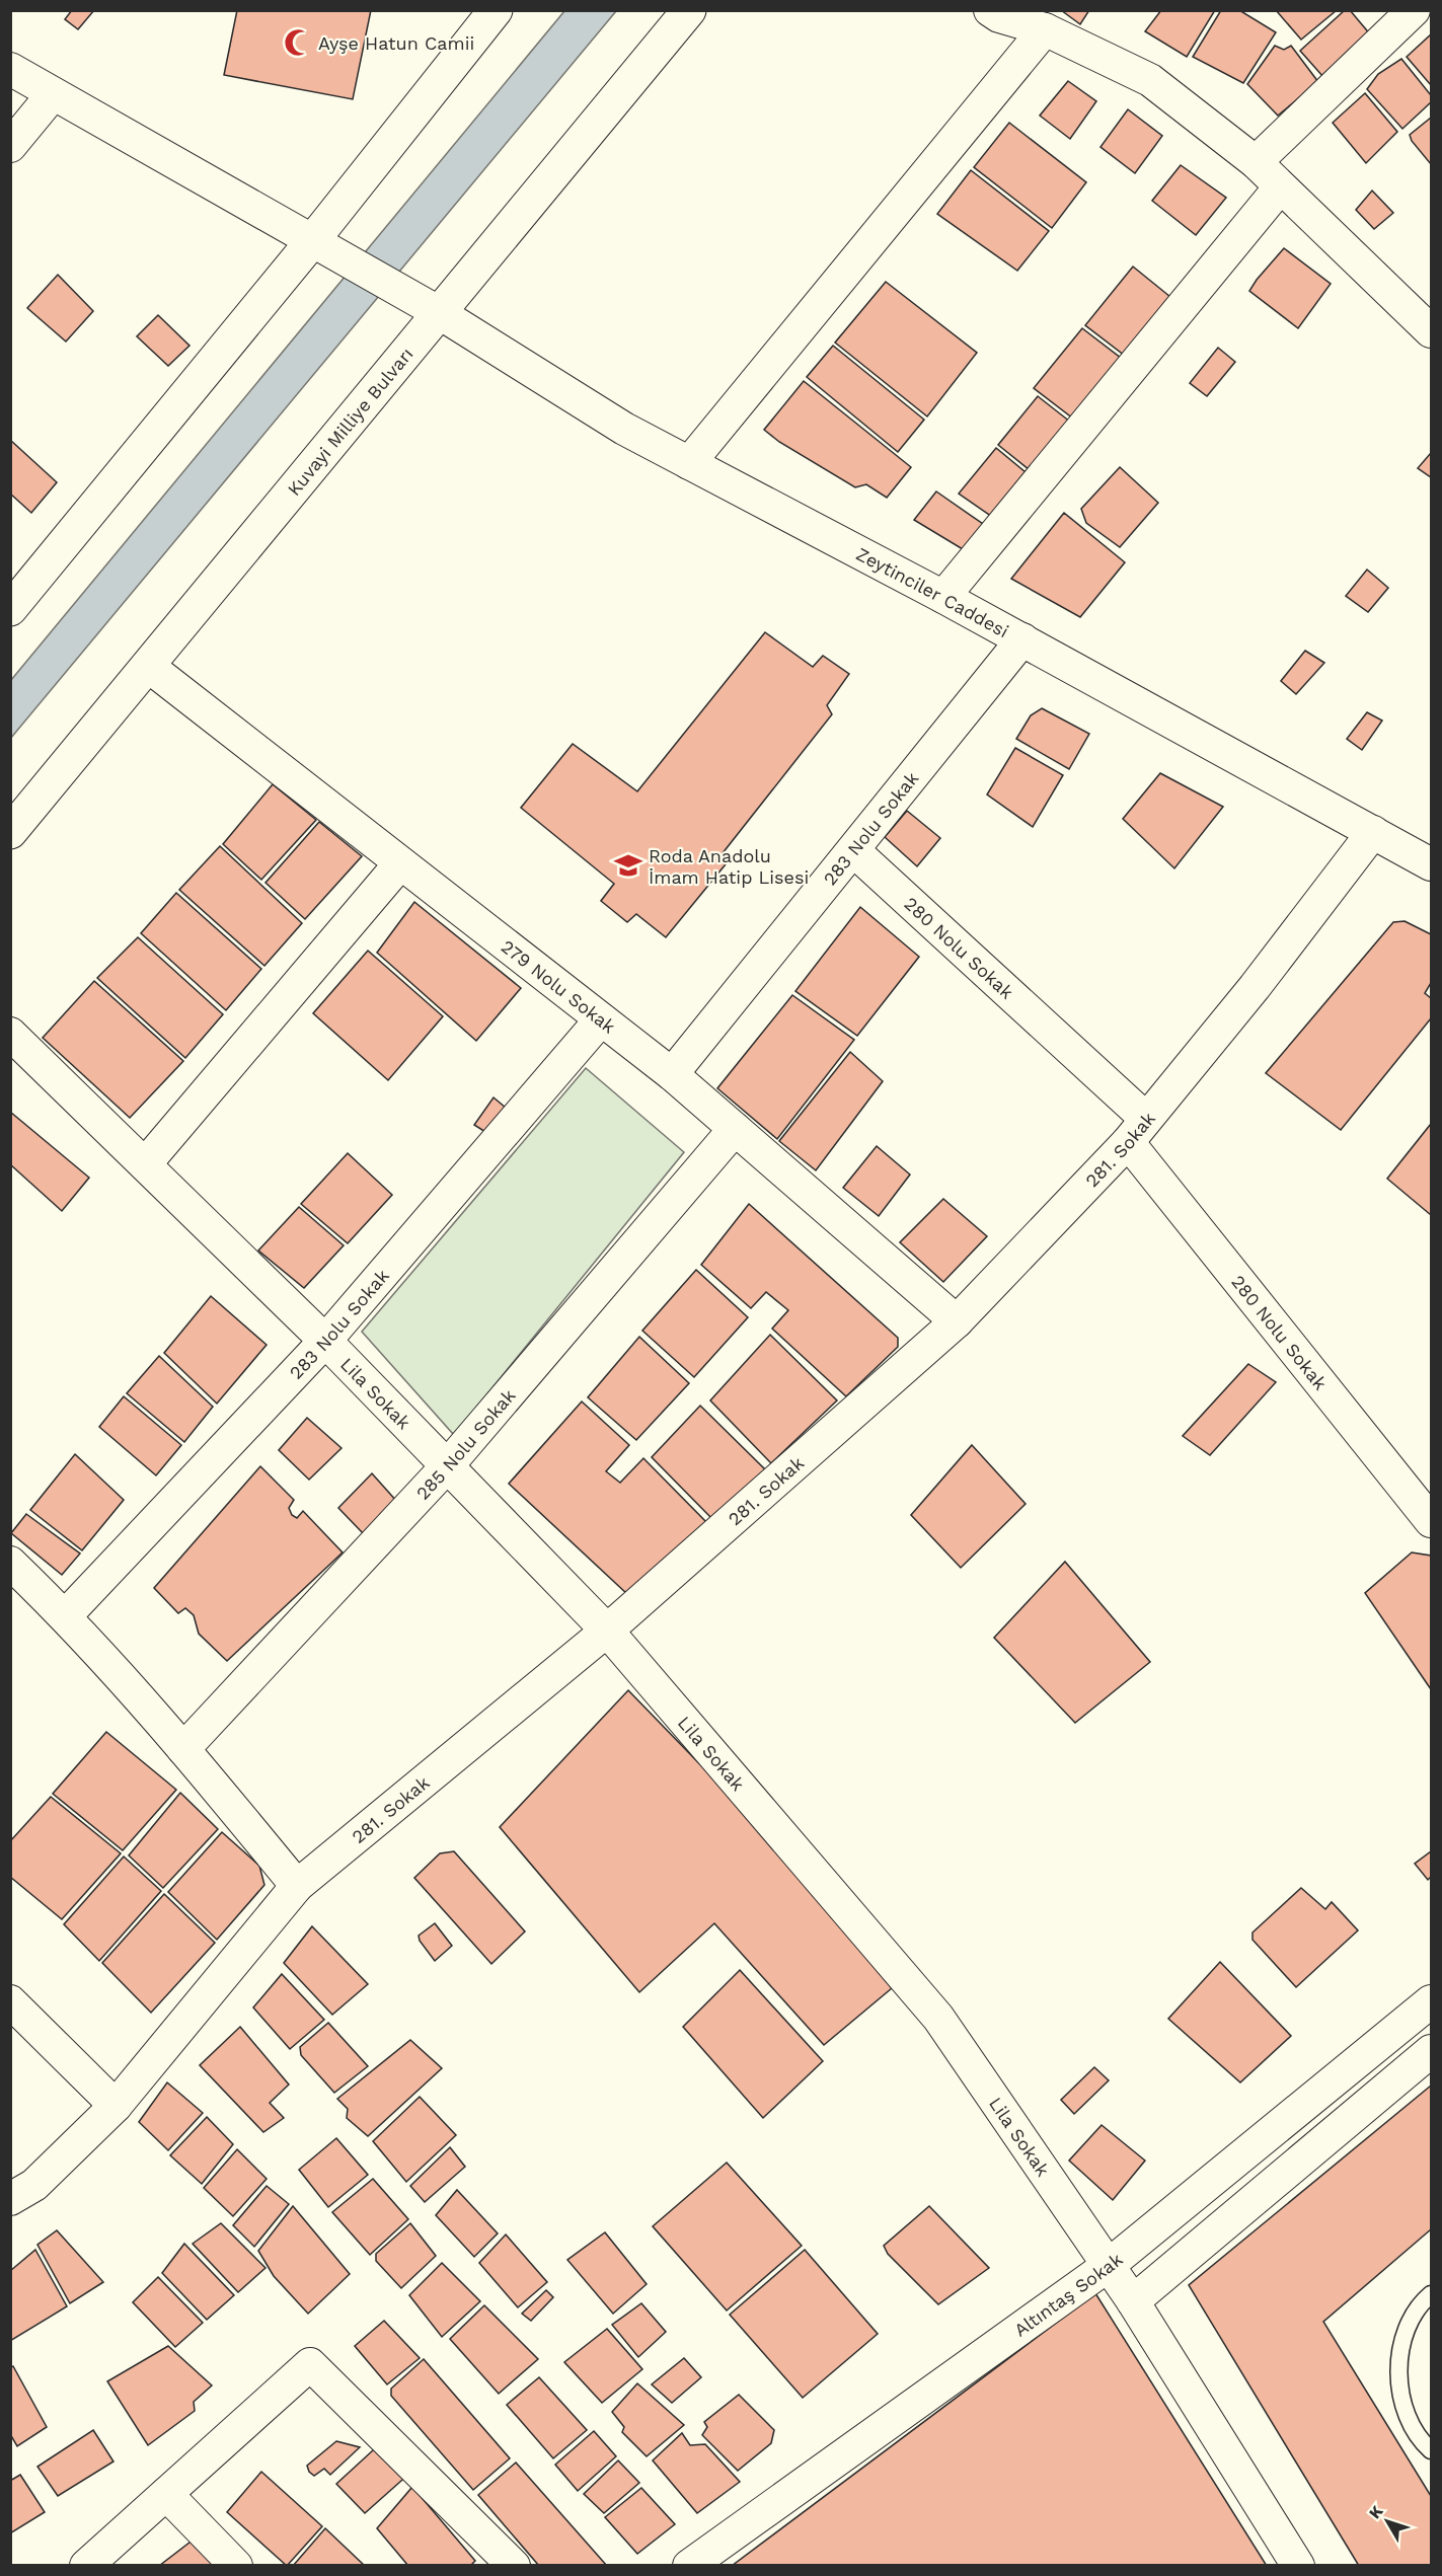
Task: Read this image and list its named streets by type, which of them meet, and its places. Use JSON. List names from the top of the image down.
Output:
{
  "streets": {
    "main road": ["Kuvayi Milliye Bulvarı"],
    "street": [
      "Zeytinciler Caddesi",
      "283 Nolu Sokak",
      "280 Nolu Sokak",
      "279 Nolu Sokak",
      "281. Sokak",
      "Lila Sokak",
      "285 Nolu Sokak",
      "Altıntaş Sokak"
    ]
  },
  "crossings": [
    ["Kuvayi Milliye Bulvarı", "Zeytinciler Caddesi"],
    ["Kuvayi Milliye Bulvarı", "279 Nolu Sokak"],
    ["Zeytinciler Caddesi", "283 Nolu Sokak"],
    ["Zeytinciler Caddesi", "281. Sokak"],
    ["283 Nolu Sokak", "280 Nolu Sokak"],
    ["283 Nolu Sokak", "279 Nolu Sokak"],
    ["283 Nolu Sokak", "Lila Sokak"],
    ["280 Nolu Sokak", "281. Sokak"],
    ["279 Nolu Sokak", "281. Sokak"],
    ["279 Nolu Sokak", "285 Nolu Sokak"],
    ["281. Sokak", "Lila Sokak"],
    ["Lila Sokak", "285 Nolu Sokak"],
    ["Lila Sokak", "Altıntaş Sokak"]
  ],
  "places": {
    "mosque": ["Ayşe Hatun Camii"],
    "school or university": ["Roda Anadolu İmam Hatip Lisesi"]
  },
  "north": "top left"
}
